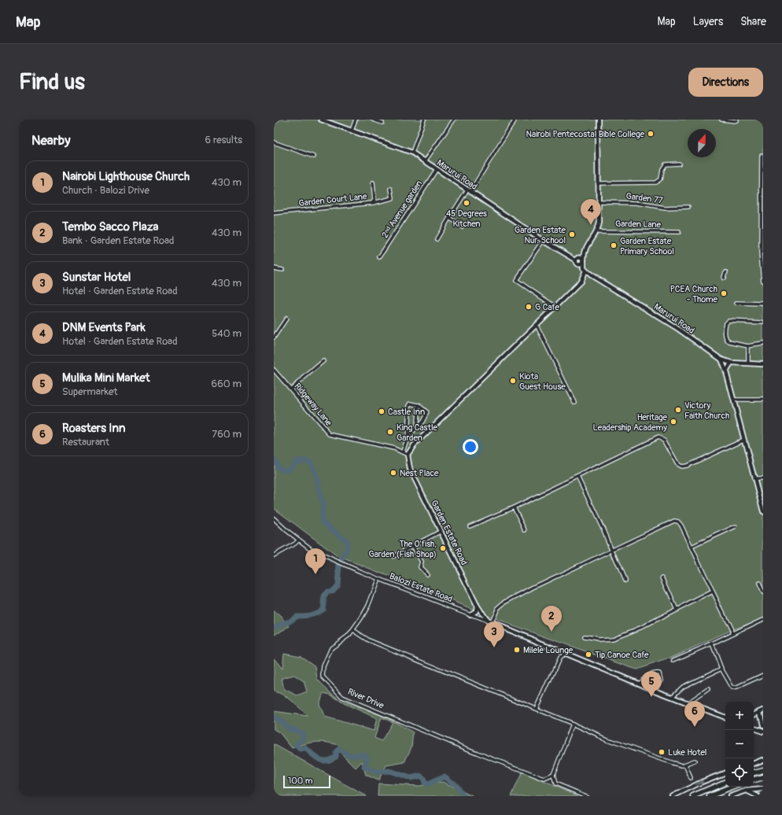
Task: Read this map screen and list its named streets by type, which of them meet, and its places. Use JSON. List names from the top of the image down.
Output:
{
  "streets": {
    "street": [
      "Marurui Road",
      "Garden 77",
      "Garden Court Lane",
      "2ⁿᵈ Avenue garden",
      "Garden Lane",
      "Ridgeway Lane",
      "Garden Estate Road",
      "Balozi Estate Road",
      "River Drive"
    ]
  },
  "crossings": [
    ["Marurui Road", "2ⁿᵈ Avenue garden"],
    ["Ridgeway Lane", "Garden Estate Road"],
    ["Garden Estate Road", "Balozi Estate Road"],
    ["Balozi Estate Road", "River Drive"]
  ],
  "places": [
    "Nairobi Pentecostal Bible College",
    "45 Degrees Kitchen",
    "Garden Estate Nur. School",
    "Garden Estate Primary School",
    "PCEA Church - Thome",
    "G Cafe",
    "Kiota Guest House",
    "Victory Faith Church",
    "Castle Inn",
    "Heritage Leadership Academy",
    "King Castle Garden",
    "Nest Place",
    "The O'fish, Garden (Fish Shop)",
    "Milele Lounge",
    "Tip Canoe Cafe",
    "Luke Hotel"
  ],
  "scale_bar": "100 m",
  "north": "top",
  "page": {
    "header": "Map",
    "nav": ["Map", "Layers", "Share"],
    "buttons": "Directions",
    "title": "Find us",
    "heading": ["Nearby", "6 results"],
    "list": [
      {
        "mark": "1",
        "name": "Nairobi Lighthouse Church",
        "note": "Church · Balozi Drive",
        "value": "430 m"
      },
      {
        "mark": "2",
        "name": "Tembo Sacco Plaza",
        "note": "Bank · Garden Estate Road",
        "value": "430 m"
      },
      {
        "mark": "3",
        "name": "Sunstar Hotel",
        "note": "Hotel · Garden Estate Road",
        "value": "430 m"
      },
      {
        "mark": "4",
        "name": "DNM Events Park",
        "note": "Hotel · Garden Estate Road",
        "value": "540 m"
      },
      {
        "mark": "5",
        "name": "Mulika Mini Market",
        "note": "Supermarket",
        "value": "660 m"
      },
      {
        "mark": "6",
        "name": "Roasters Inn",
        "note": "Restaurant",
        "value": "760 m"
      }
    ],
    "pins": [
      "4",
      "1",
      "2",
      "3",
      "5",
      "6"
    ],
    "map_buttons": ["+", "−"],
    "scale": "100 m"
  }
}
